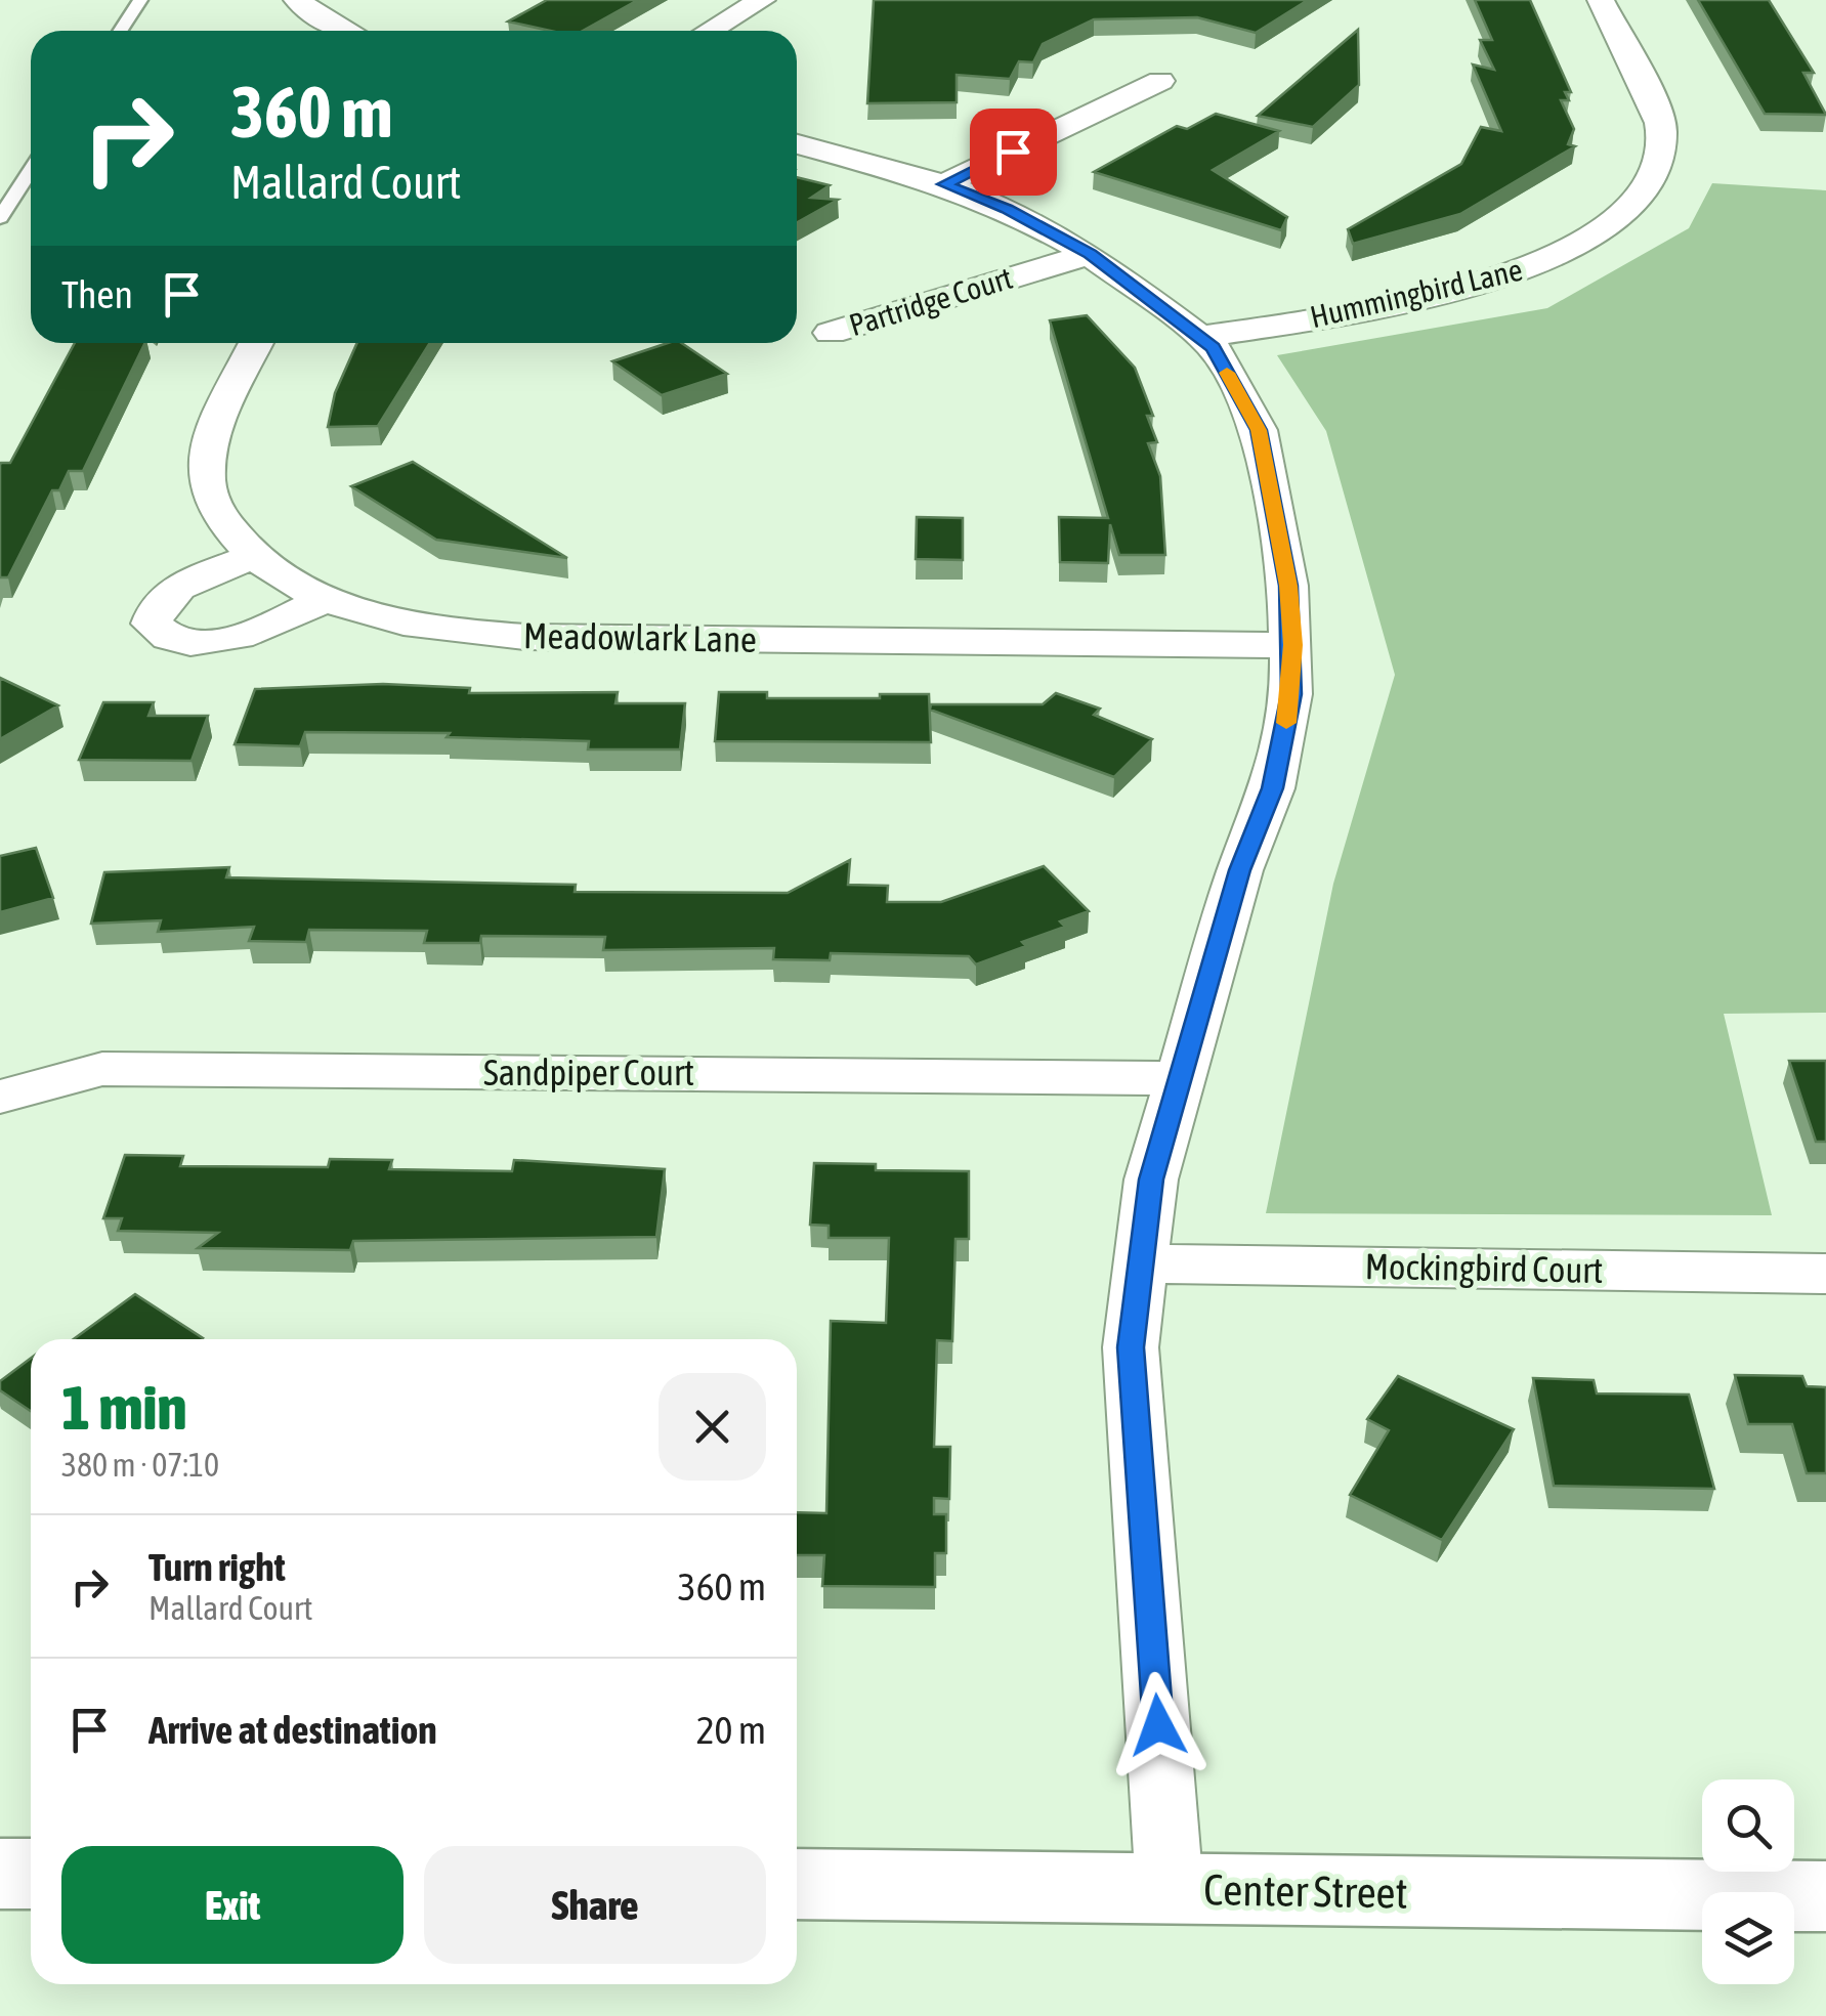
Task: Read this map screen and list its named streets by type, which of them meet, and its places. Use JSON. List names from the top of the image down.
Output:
{
  "streets": {
    "street": [
      "Hummingbird Lane",
      "Partridge Court",
      "Meadowlark Lane",
      "Sandpiper Court",
      "Mockingbird Court",
      "Center Street"
    ]
  },
  "page": {
    "turn": ["360 m", "Mallard Court"],
    "then": "Then",
    "heading": ["1 min", "380 m · 07:10"],
    "list": [
      {
        "name": "Turn right",
        "note": "Mallard Court",
        "value": "360 m"
      },
      {
        "name": "Arrive at destination",
        "value": "20 m"
      }
    ],
    "buttons": ["Exit", "Share"]
  }
}
